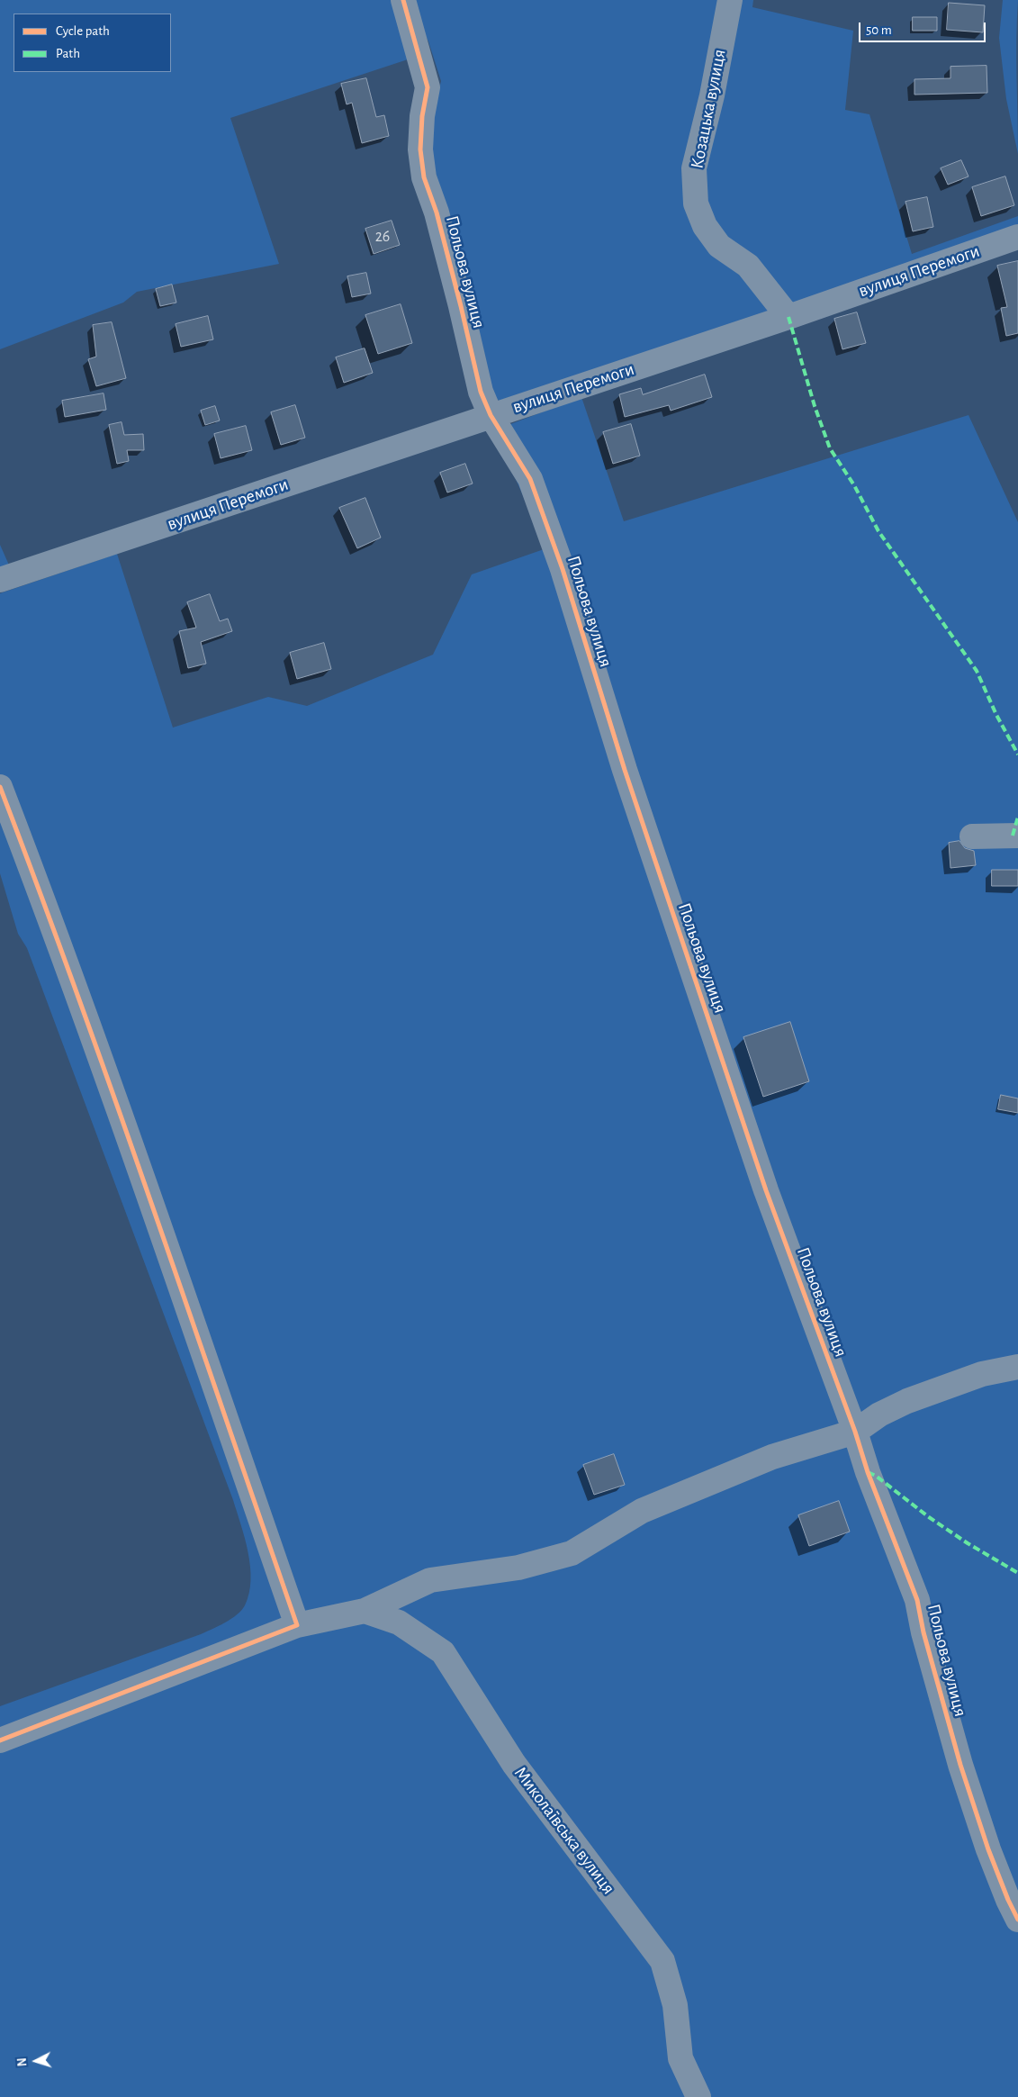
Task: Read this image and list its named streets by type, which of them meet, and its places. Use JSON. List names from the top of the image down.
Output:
{
  "streets": {
    "street": [
      "Козацька вулиця",
      "вулиця Перемоги",
      "Польова вулиця",
      "Миколаївська вулиця"
    ]
  },
  "crossings": [
    ["Козацька вулиця", "вулиця Перемоги"],
    ["вулиця Перемоги", "Польова вулиця"]
  ],
  "house_numbers": ["26"],
  "legend": ["Cycle path", "Path"],
  "scale_bar": "50 m",
  "north": "left"
}
